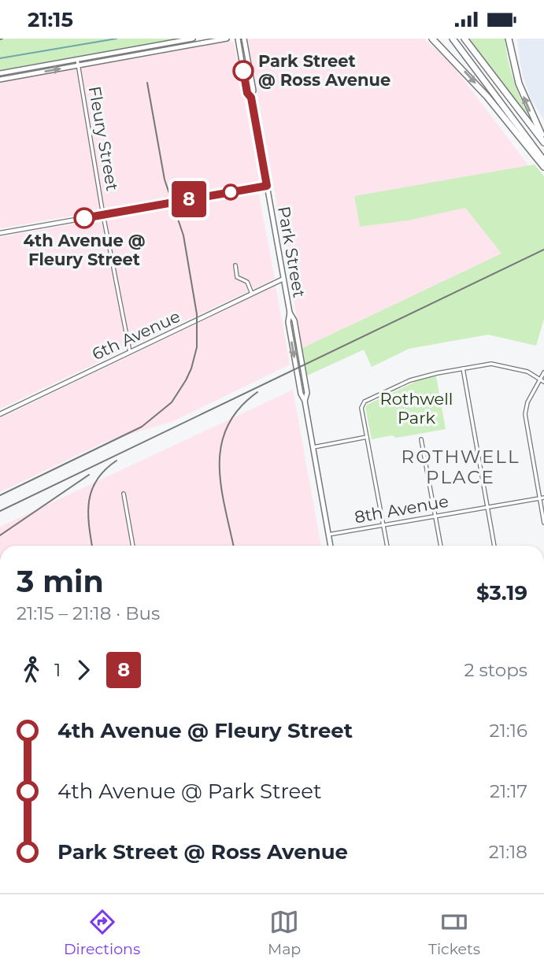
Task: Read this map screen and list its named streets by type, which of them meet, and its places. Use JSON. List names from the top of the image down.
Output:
{
  "streets": {
    "main road": ["Park Street"],
    "street": ["Fleury Street", "6th Avenue", "8th Avenue"]
  },
  "crossings": [
    ["Fleury Street", "6th Avenue"],
    ["Park Street", "6th Avenue"],
    ["Park Street", "8th Avenue"]
  ],
  "districts": ["ROTHWELL PLACE"],
  "parks": ["Rothwell Park"],
  "places": ["Park Street @ Ross Avenue", "4th Avenue @ Fleury Street"],
  "lines": ["bus line 8"],
  "page": {
    "status": "21:15",
    "on_map": "8",
    "heading": ["3 min", "21:15 – 21:18 · Bus", "$3.19"],
    "legs": ["1", "8", "2 stops"],
    "list": [
      {
        "name": "4th Avenue @ Fleury Street",
        "value": "21:16"
      },
      {
        "name": "4th Avenue @ Park Street",
        "value": "21:17"
      },
      {
        "name": "Park Street @ Ross Avenue",
        "value": "21:18"
      }
    ],
    "tabs": ["Directions", "Map", "Tickets"]
  }
}
